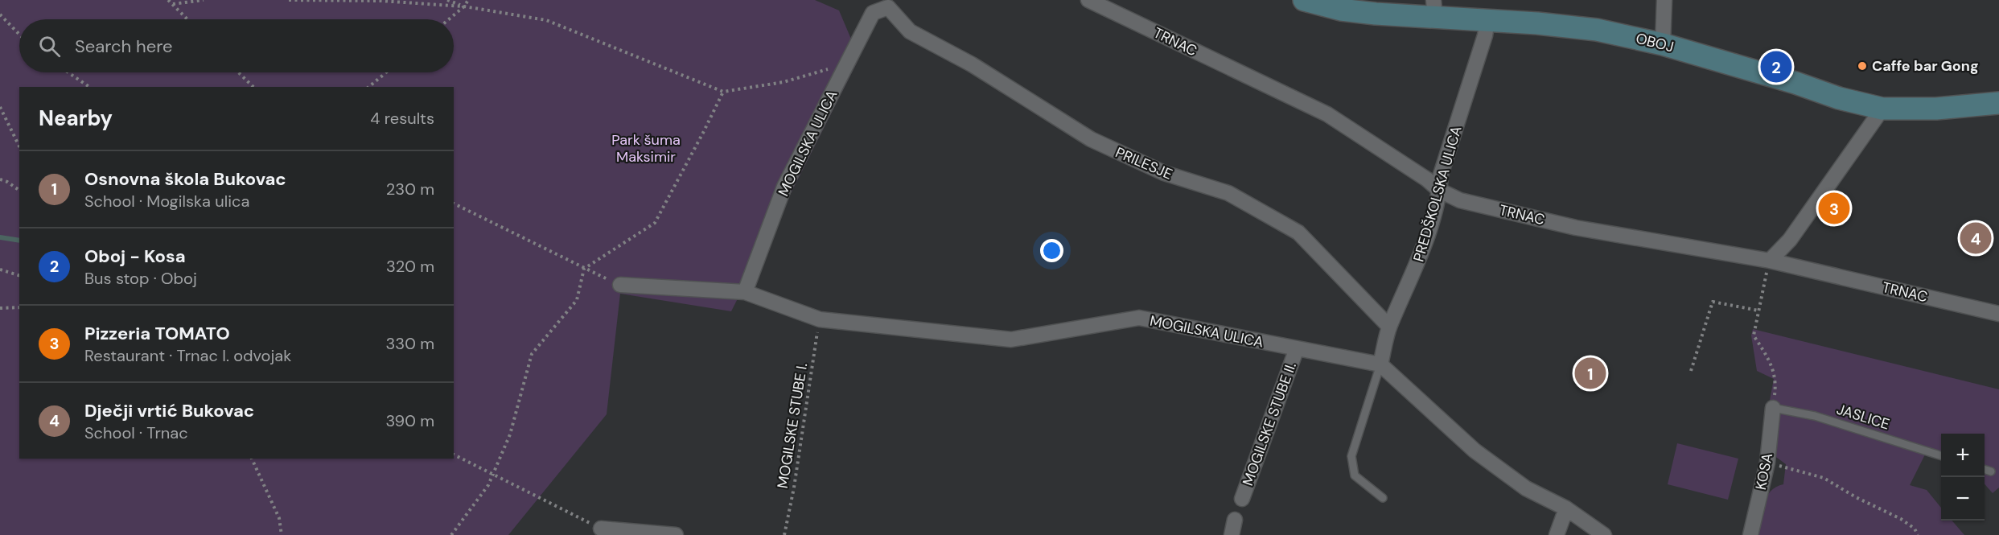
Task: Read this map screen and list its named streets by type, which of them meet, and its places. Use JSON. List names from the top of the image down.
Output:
{
  "streets": {
    "street": [
      "TRNAC",
      "OBOJ",
      "MOGILSKA ULICA",
      "PRILESJE",
      "PREDŠKOLSKA ULICA",
      "MOGILSKE STUBE II.",
      "KOSA"
    ],
    "lane": ["JASLICE"],
    "path": ["MOGILSKE STUBE I."]
  },
  "crossings": [
    ["TRNAC", "PREDŠKOLSKA ULICA"],
    ["OBOJ", "PREDŠKOLSKA ULICA"],
    ["MOGILSKA ULICA", "PRILESJE"],
    ["MOGILSKA ULICA", "PREDŠKOLSKA ULICA"],
    ["MOGILSKA ULICA", "MOGILSKE STUBE II."],
    ["MOGILSKA ULICA", "MOGILSKE STUBE I."],
    ["PRILESJE", "PREDŠKOLSKA ULICA"],
    ["JASLICE", "KOSA"]
  ],
  "parks": ["Park šuma Maksimir"],
  "places": ["Caffe bar Gong"],
  "page": {
    "search": "Search here",
    "pins": [
      "2",
      "3",
      "4",
      "1"
    ],
    "heading": ["Nearby", "4 results"],
    "list": [
      {
        "mark": "1",
        "name": "Osnovna škola Bukovac",
        "note": "School · Mogilska ulica",
        "value": "230 m"
      },
      {
        "mark": "2",
        "name": "Oboj - Kosa",
        "note": "Bus stop · Oboj",
        "value": "320 m"
      },
      {
        "mark": "3",
        "name": "Pizzeria TOMATO",
        "note": "Restaurant · Trnac I. odvojak",
        "value": "330 m"
      },
      {
        "mark": "4",
        "name": "Dječji vrtić Bukovac",
        "note": "School · Trnac",
        "value": "390 m"
      }
    ],
    "map_buttons": ["+", "−"]
  }
}
